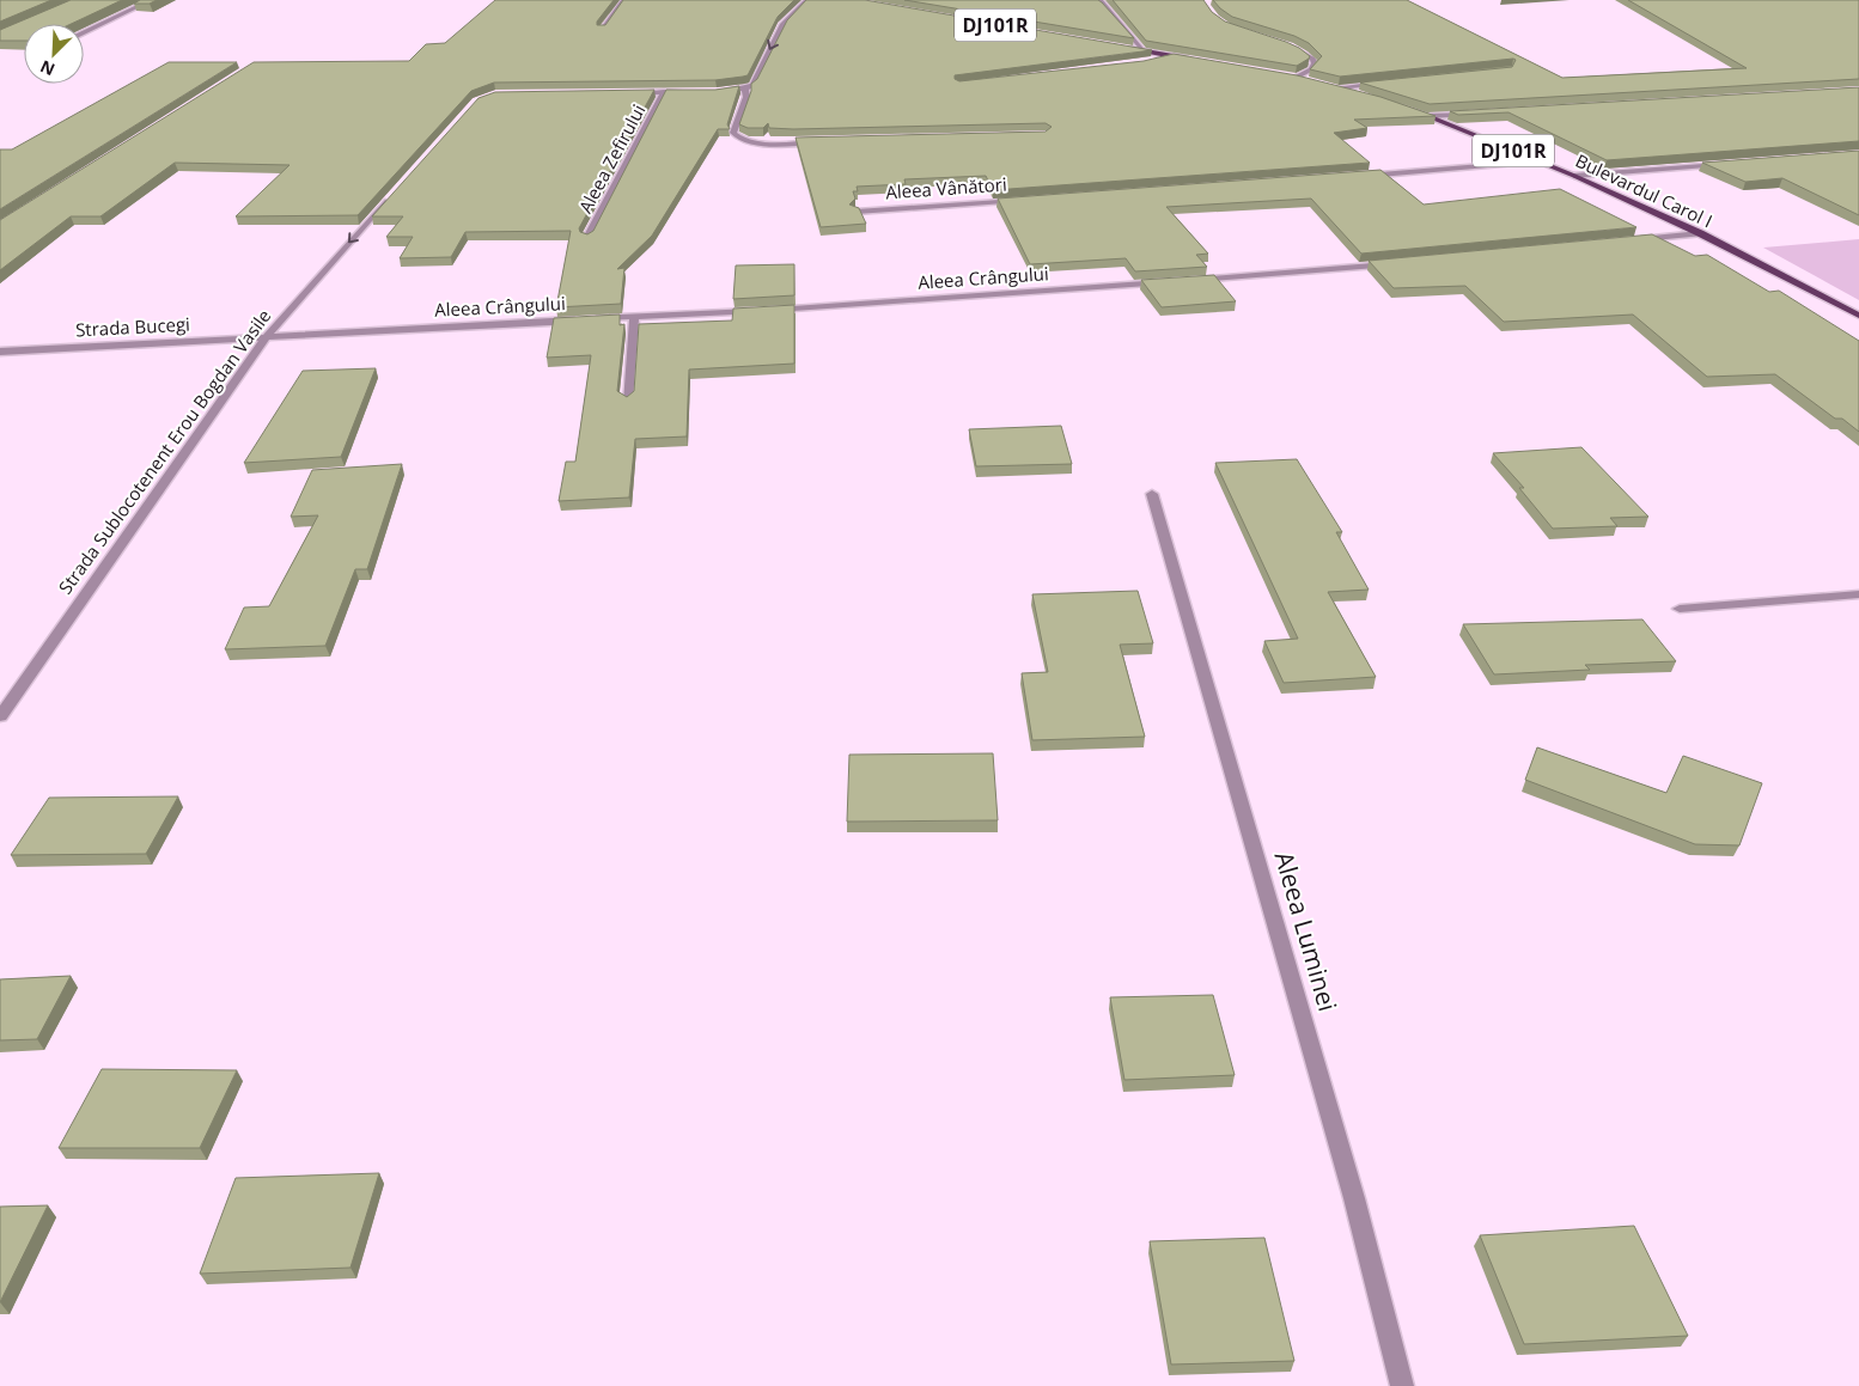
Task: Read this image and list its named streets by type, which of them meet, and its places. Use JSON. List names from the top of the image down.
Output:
{
  "streets": {
    "main road": ["DJ101R", "Bulevardul Carol I"],
    "street": [
      "Aleea Zefirului",
      "Aleea Vânători",
      "Aleea Crângului",
      "Strada Bucegi",
      "Strada Sublocotenent Erou Bogdan Vasile",
      "Aleea Luminei"
    ]
  },
  "crossings": [
    ["Aleea Crângului", "Strada Bucegi"],
    ["Aleea Crângului", "Strada Sublocotenent Erou Bogdan Vasile"],
    ["Strada Bucegi", "Strada Sublocotenent Erou Bogdan Vasile"]
  ],
  "north": "bottom left"
}
